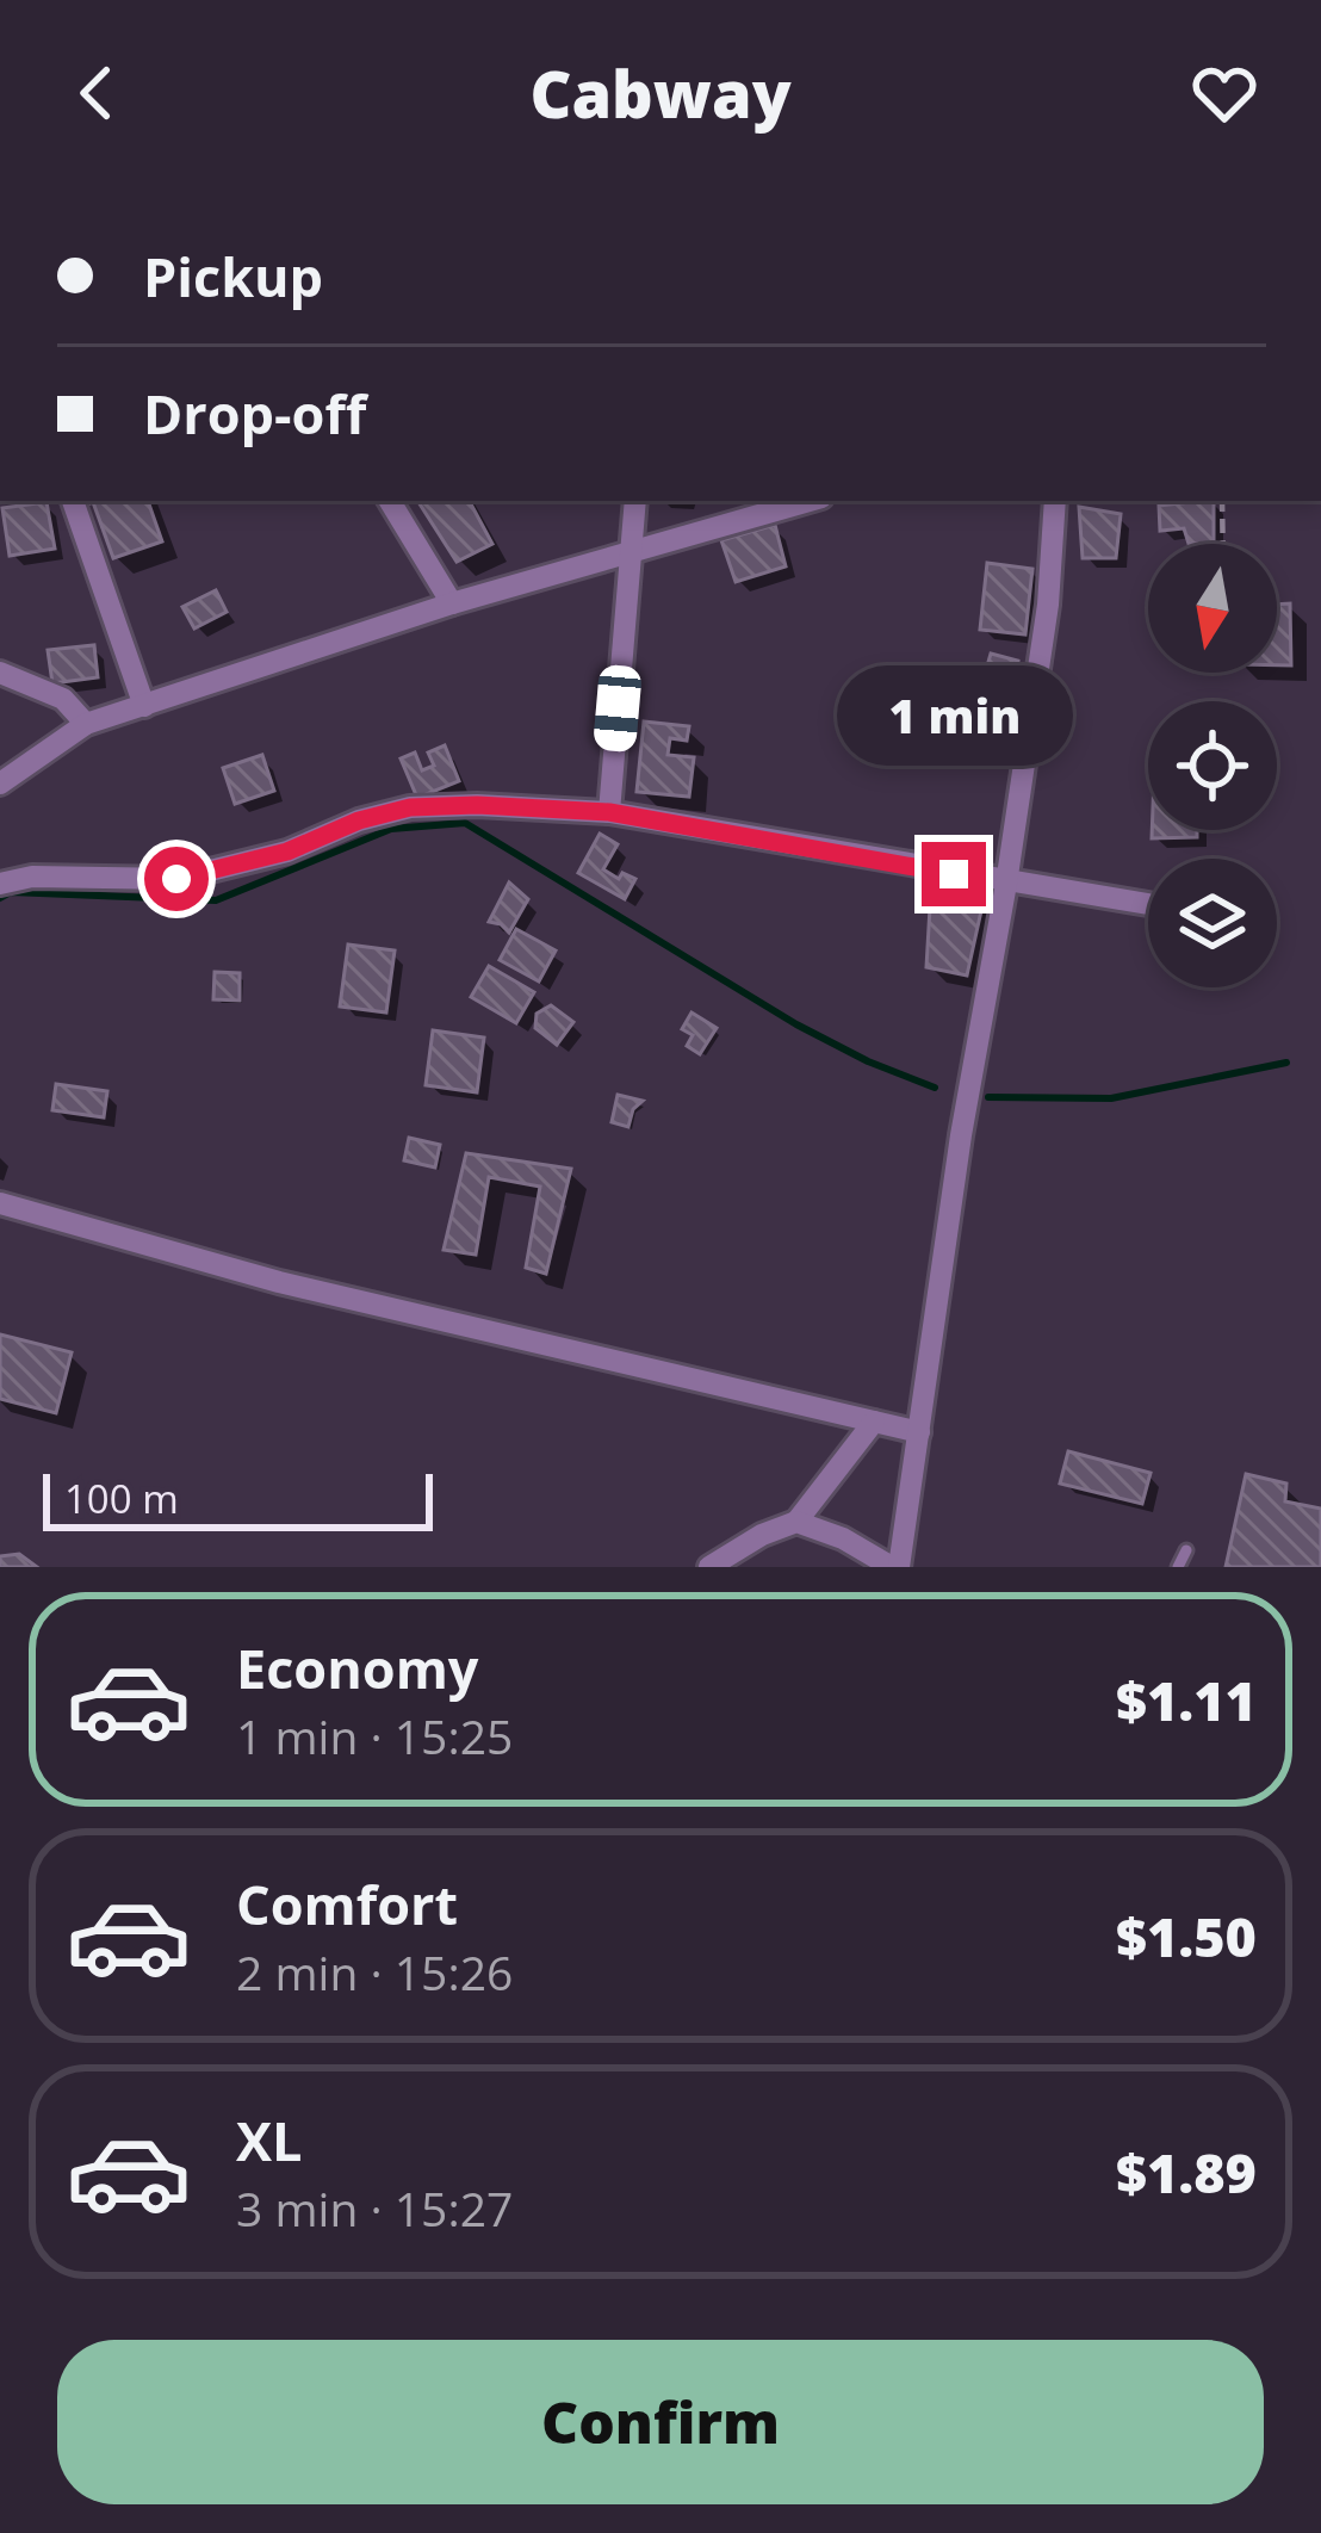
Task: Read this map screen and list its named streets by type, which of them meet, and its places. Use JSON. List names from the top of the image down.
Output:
{
  "scale_bar": "100 m",
  "north": "bottom",
  "page": {
    "header": "Cabway",
    "banner": ["Pickup", "Drop-off"],
    "bubble": "1 min",
    "scale": "100 m",
    "list": [
      {
        "name": "Economy",
        "note": "1 min · 15:25",
        "value": "$1.11"
      },
      {
        "name": "Comfort",
        "note": "2 min · 15:26",
        "value": "$1.50"
      },
      {
        "name": "XL",
        "note": "3 min · 15:27",
        "value": "$1.89"
      }
    ],
    "buttons": "Confirm"
  }
}
